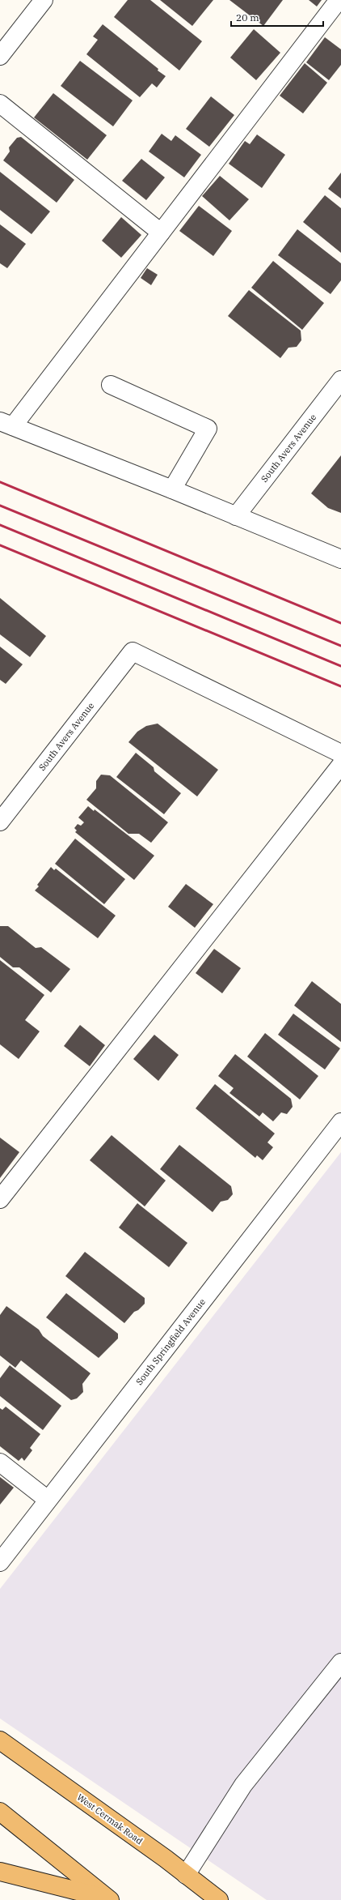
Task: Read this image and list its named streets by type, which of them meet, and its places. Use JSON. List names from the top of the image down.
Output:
{
  "streets": {
    "main road": ["West Cermak Road"],
    "street": ["South Avers Avenue", "South Springfield Avenue"]
  },
  "scale_bar": "20 m"
}
